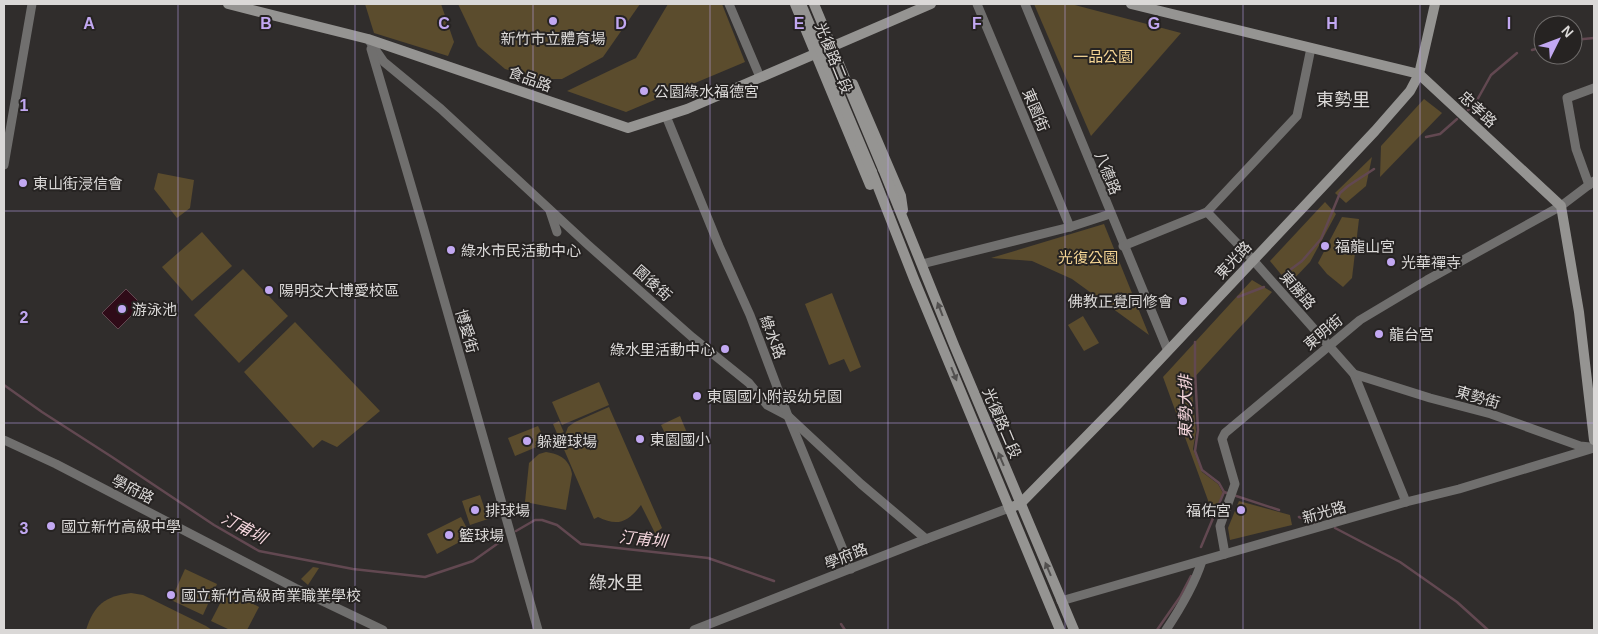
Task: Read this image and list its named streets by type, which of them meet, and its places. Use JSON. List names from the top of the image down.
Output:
{
  "streets": {
    "street": [
      "光復路二段",
      "食品路",
      "忠孝路",
      "東園街",
      "八德路",
      "東光路",
      "園後街",
      "東勝路",
      "博愛街",
      "東明街",
      "綠水路",
      "東勢街",
      "學府路",
      "新光路"
    ]
  },
  "crossings": [
    ["光復路二段", "食品路"],
    ["光復路二段", "東光路"],
    ["光復路二段", "學府路"],
    ["光復路二段", "新光路"],
    ["食品路", "園後街"],
    ["食品路", "博愛街"],
    ["食品路", "綠水路"],
    ["忠孝路", "東光路"],
    ["忠孝路", "東明街"],
    ["八德路", "東光路"],
    ["東光路", "東勝路"],
    ["東光路", "學府路"],
    ["園後街", "博愛街"],
    ["園後街", "綠水路"],
    ["園後街", "學府路"],
    ["東勝路", "東明街"],
    ["東勝路", "東勢街"],
    ["東勝路", "新光路"],
    ["東明街", "新光路"],
    ["綠水路", "學府路"],
    ["東勢街", "新光路"]
  ],
  "districts": ["東勢里", "綠水里"],
  "water": ["東勢大排", "汀甫圳"],
  "parks": ["一品公園", "光復公園"],
  "places": [
    "新竹市立體育場",
    "公園綠水福德宮",
    "東山街浸信會",
    "福龍山宮",
    "綠水市民活動中心",
    "光華禪寺",
    "陽明交大博愛校區",
    "佛教正覺同修會",
    "游泳池",
    "龍台宮",
    "綠水里活動中心",
    "東園國小附設幼兒園",
    "東園國小",
    "躲避球場",
    "排球場",
    "福佑宮",
    "國立新竹高級中學",
    "籃球場",
    "國立新竹高級商業職業學校"
  ],
  "north": "top right",
  "grid": {
    "columns": [
      "A",
      "B",
      "C",
      "D",
      "E",
      "F",
      "G",
      "H",
      "I"
    ],
    "rows": ["1", "2", "3"]
  }
}
